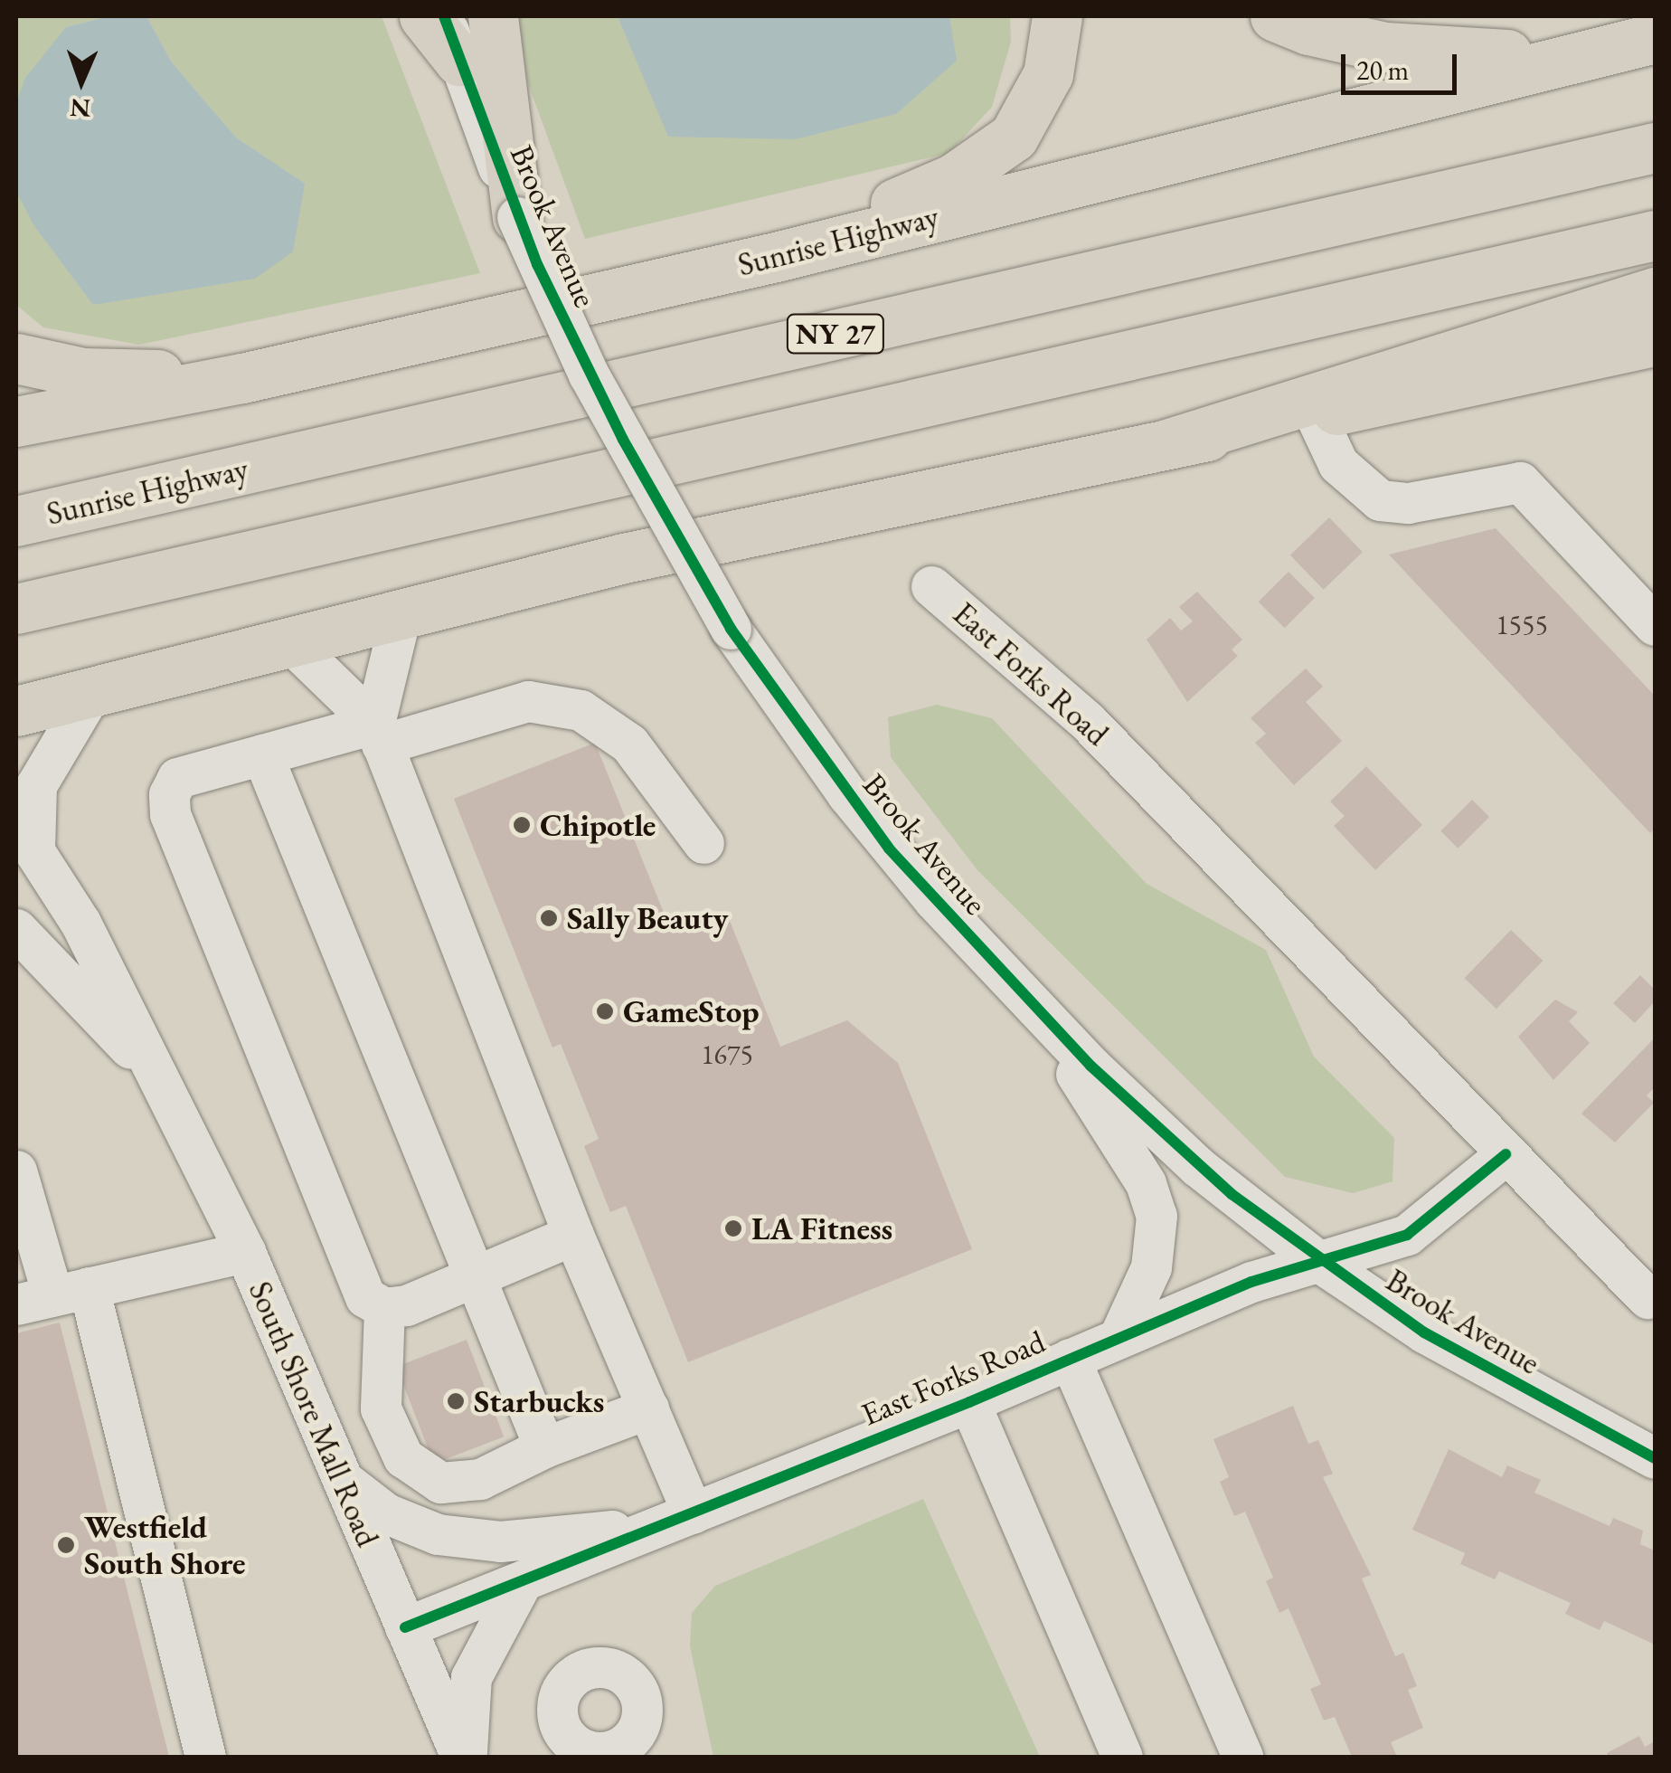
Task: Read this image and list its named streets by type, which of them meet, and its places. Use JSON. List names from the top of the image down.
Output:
{
  "streets": {
    "main road": ["Sunrise Highway", "NY 27"],
    "street": ["Brook Avenue", "East Forks Road", "South Shore Mall Road"]
  },
  "crossings": [
    ["Brook Avenue", "East Forks Road"],
    ["East Forks Road", "South Shore Mall Road"]
  ],
  "places": [
    "Chipotle",
    "Sally Beauty",
    "GameStop",
    "LA Fitness",
    "Starbucks",
    "Westfield South Shore"
  ],
  "house_numbers": ["1555", "1675"],
  "scale_bar": "20 m",
  "north": "bottom"
}
